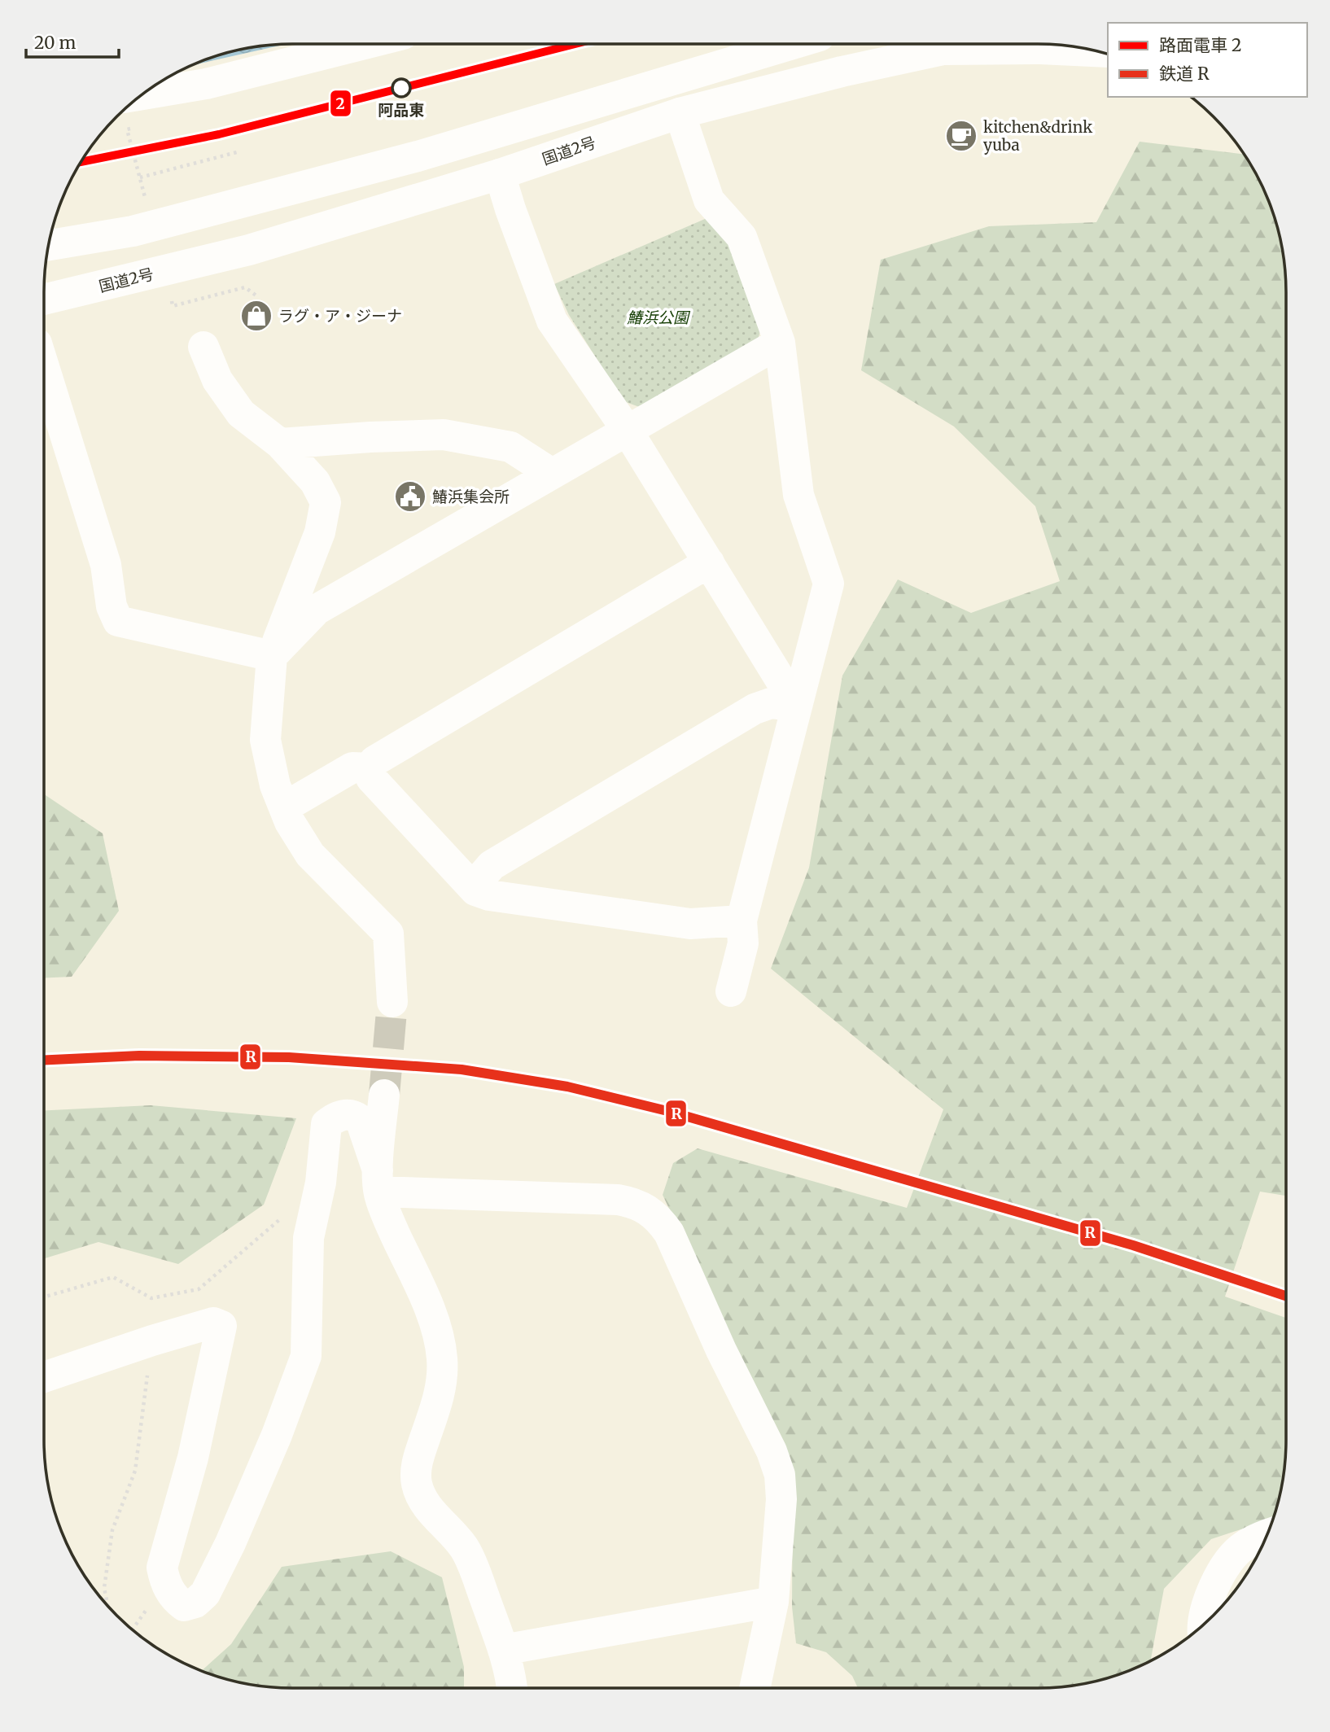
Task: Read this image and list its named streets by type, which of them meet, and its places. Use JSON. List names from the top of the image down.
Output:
{
  "streets": {
    "main road": ["国道2号"]
  },
  "parks": ["鰆浜公園"],
  "places": {
    "other": ["阿品東"],
    "cafe": ["kitchen&drink yuba"],
    "shop": ["ラグ・ア・ジーナ"],
    "public building": ["鰆浜集会所"]
  },
  "lines": ["tram line 2", "rail line R"],
  "legend": ["路面電車 2", "鉄道 R"],
  "scale_bar": "20 m"
}
